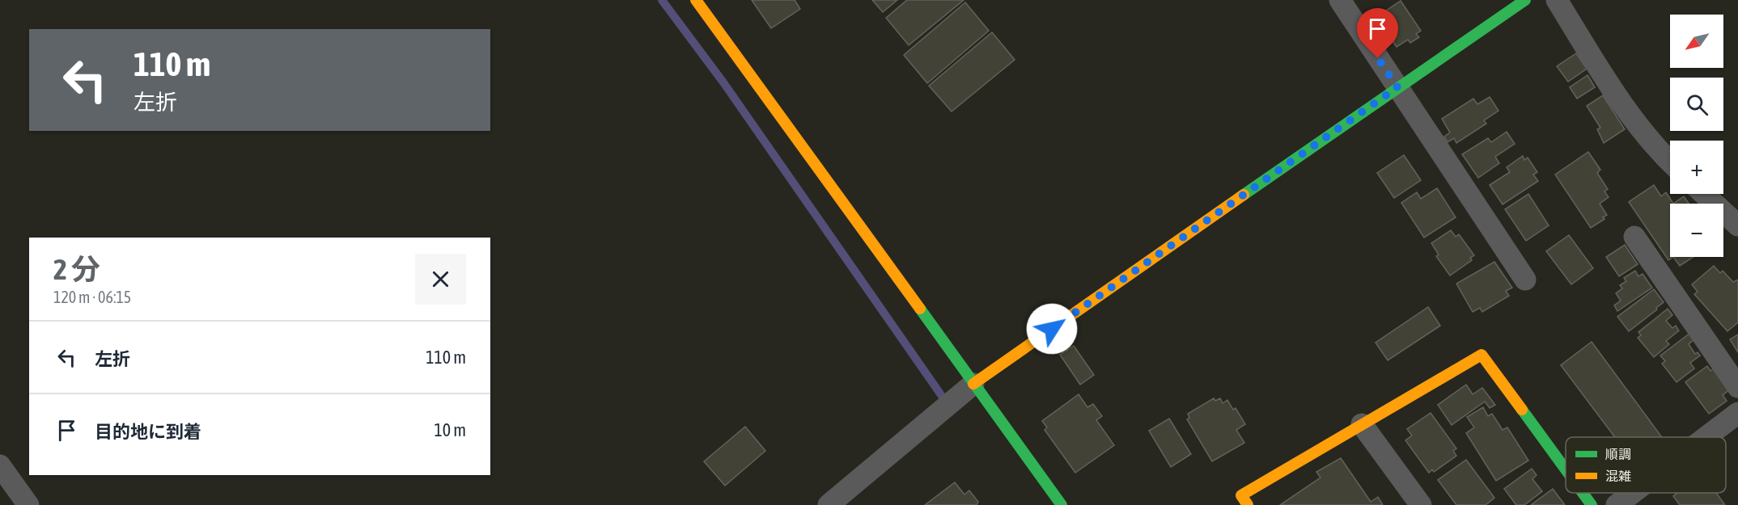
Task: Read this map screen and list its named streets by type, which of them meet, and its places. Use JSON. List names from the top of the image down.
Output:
{
  "legend": ["順調", "混雑"],
  "north": "bottom left",
  "page": {
    "map_buttons": ["+", "−"],
    "turn": ["110 m", "左折"],
    "heading": ["2 分", "120 m · 06:15"],
    "list": [
      {
        "name": "左折",
        "value": "110 m"
      },
      {
        "name": "目的地に到着",
        "value": "10 m"
      }
    ]
  }
}
